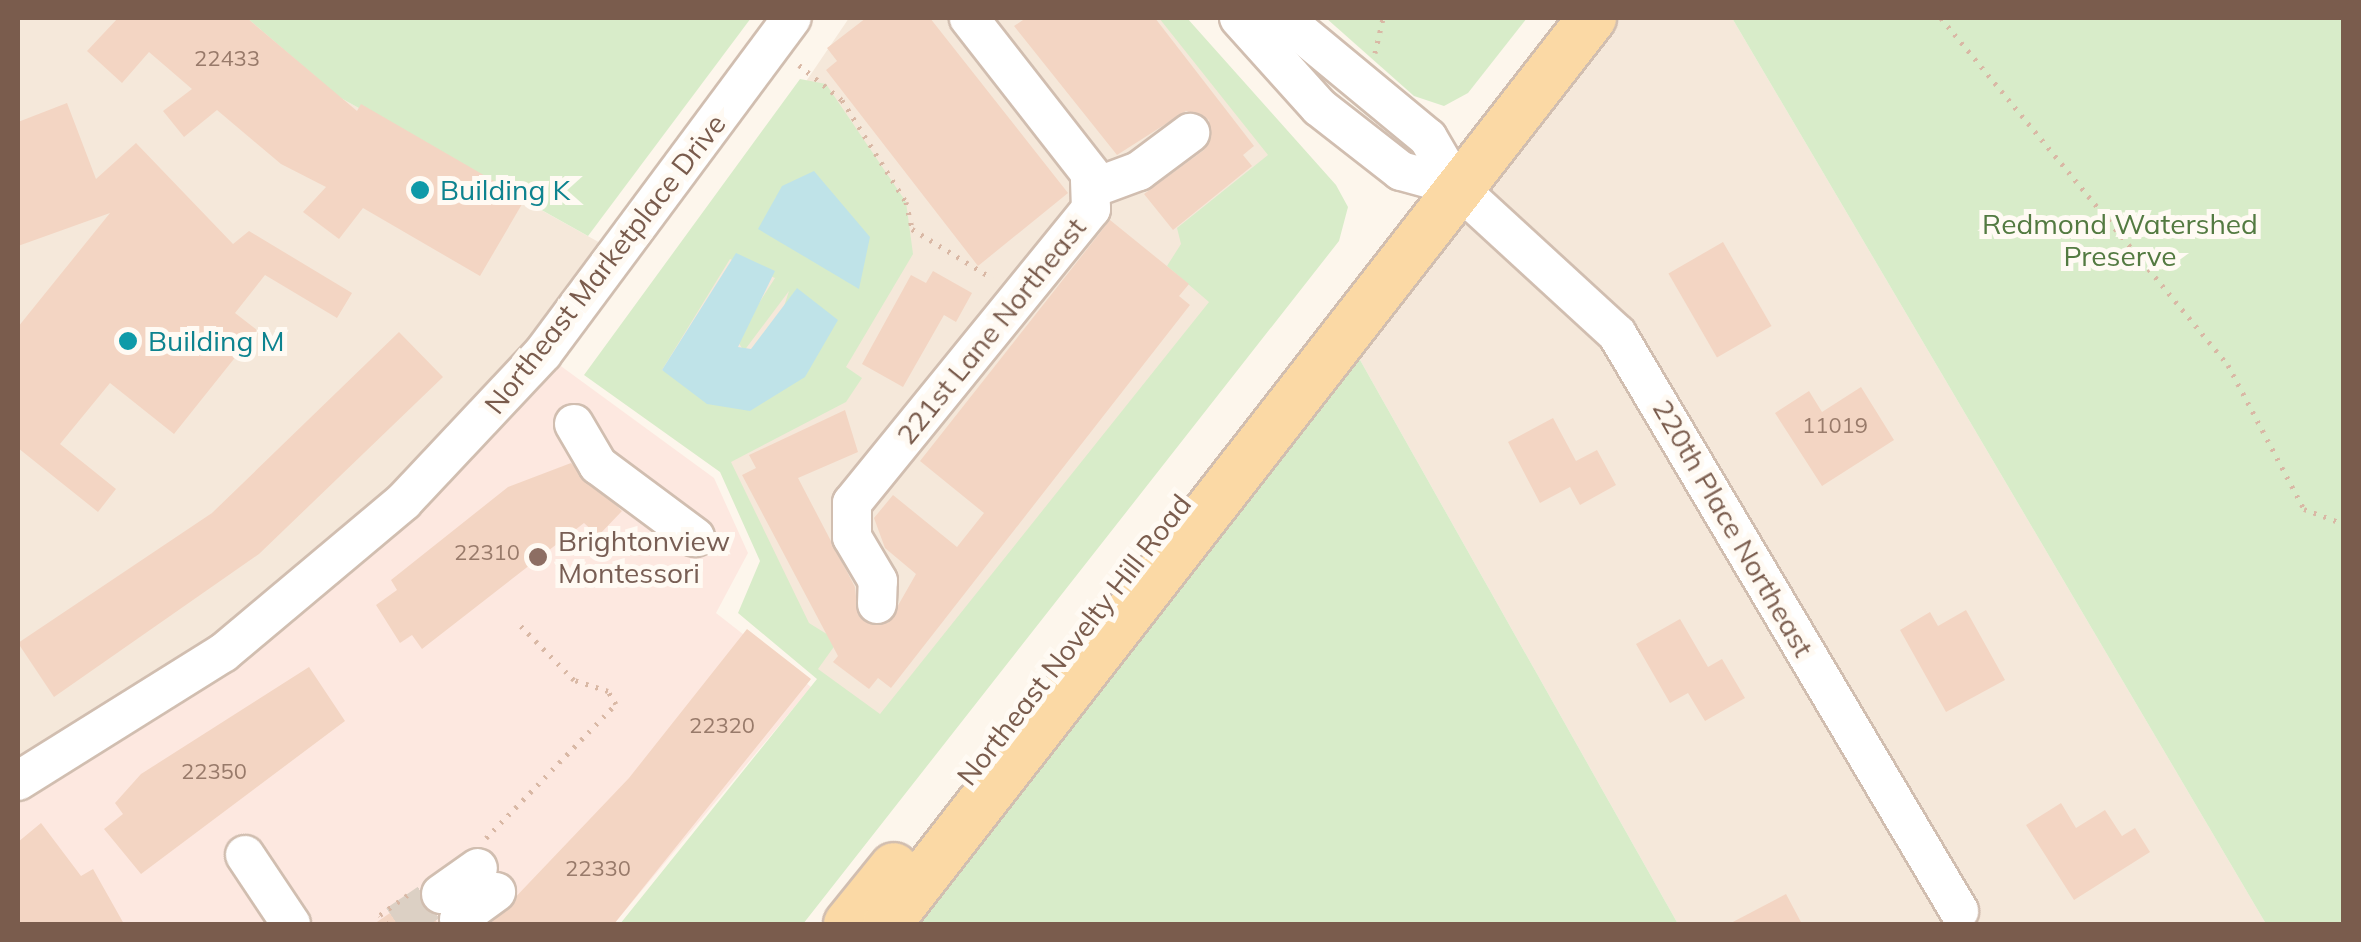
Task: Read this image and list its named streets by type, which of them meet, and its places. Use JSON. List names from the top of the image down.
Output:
{
  "streets": {
    "main road": ["Northeast Novelty Hill Road"],
    "street": ["Northeast Marketplace Drive", "221st Lane Northeast", "220th Place Northeast"]
  },
  "crossings": [
    ["220th Place Northeast", "Northeast Novelty Hill Road"]
  ],
  "parks": ["Redmond Watershed Preserve"],
  "places": ["Building K", "Building M", "Brightonview Montessori"],
  "house_numbers": [
    "22433",
    "11019",
    "22310",
    "22320",
    "22350",
    "22330"
  ]
}
